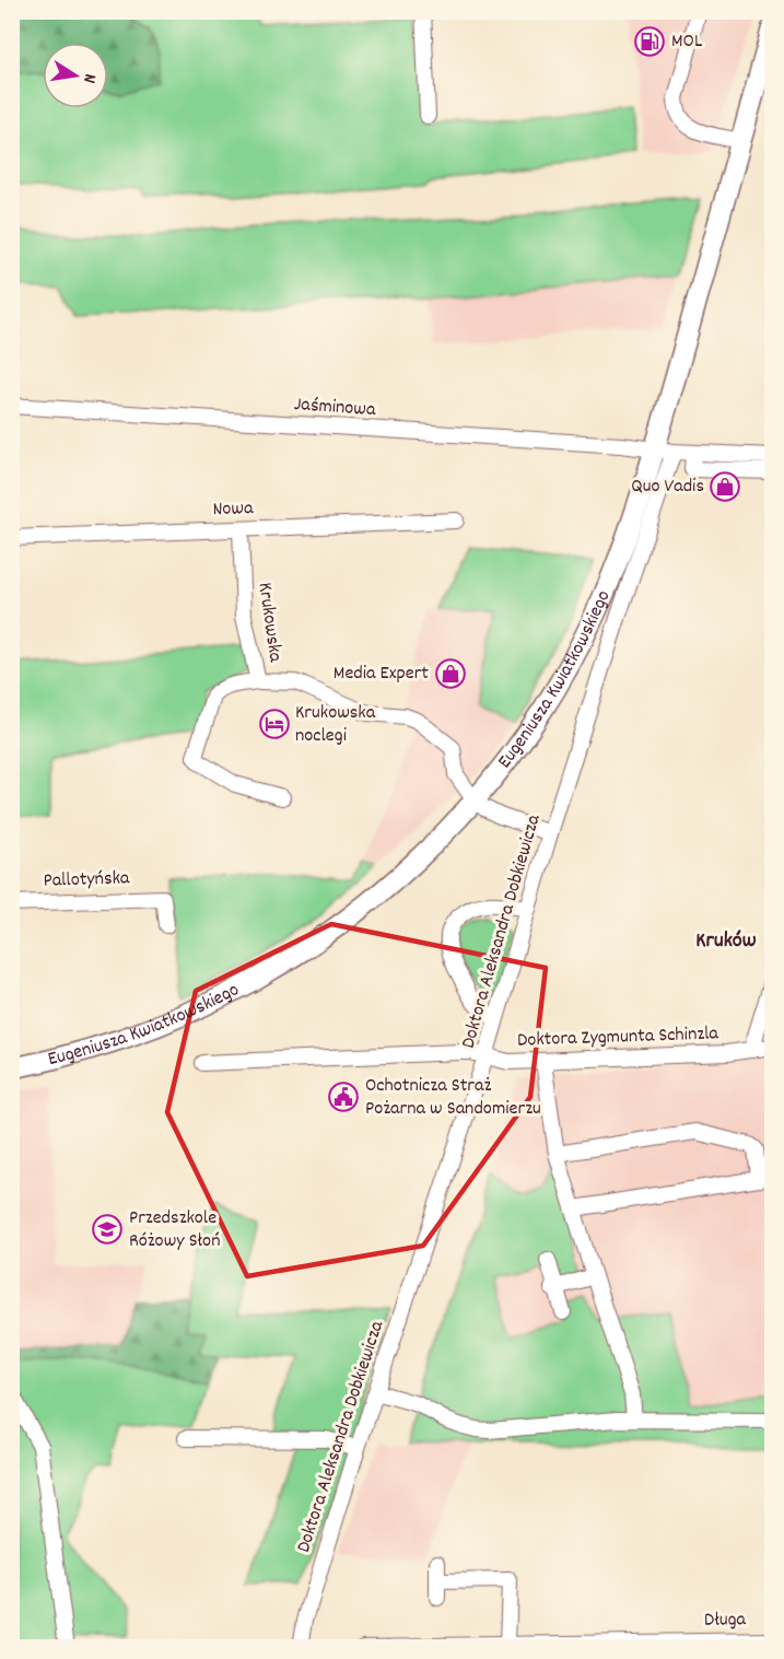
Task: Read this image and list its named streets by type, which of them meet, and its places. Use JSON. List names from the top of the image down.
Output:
{
  "streets": {
    "main road": ["Eugeniusza Kwiatkowskiego"],
    "street": [
      "Jaśminowa",
      "Nowa",
      "Krukowska",
      "Pallotyńska",
      "Doktora Aleksandra Dobkiewicza",
      "Doktora Zygmunta Schinzla",
      "Długa"
    ]
  },
  "crossings": [
    ["Jaśminowa", "Eugeniusza Kwiatkowskiego"],
    ["Jaśminowa", "Doktora Aleksandra Dobkiewicza"],
    ["Nowa", "Krukowska"],
    ["Krukowska", "Eugeniusza Kwiatkowskiego"],
    ["Krukowska", "Doktora Aleksandra Dobkiewicza"],
    ["Eugeniusza Kwiatkowskiego", "Doktora Aleksandra Dobkiewicza"],
    ["Doktora Aleksandra Dobkiewicza", "Doktora Zygmunta Schinzla"]
  ],
  "districts": ["Kruków"],
  "places": {
    "fuel station": ["MOL"],
    "shop": ["Quo Vadis", "Media Expert"],
    "hotel": ["Krukowska noclegi"],
    "public building": ["Ochotnicza Straż Pożarna w Sandomierzu"],
    "school or university": ["Przedszkole Różowy Słoń"]
  },
  "north": "right"
}
